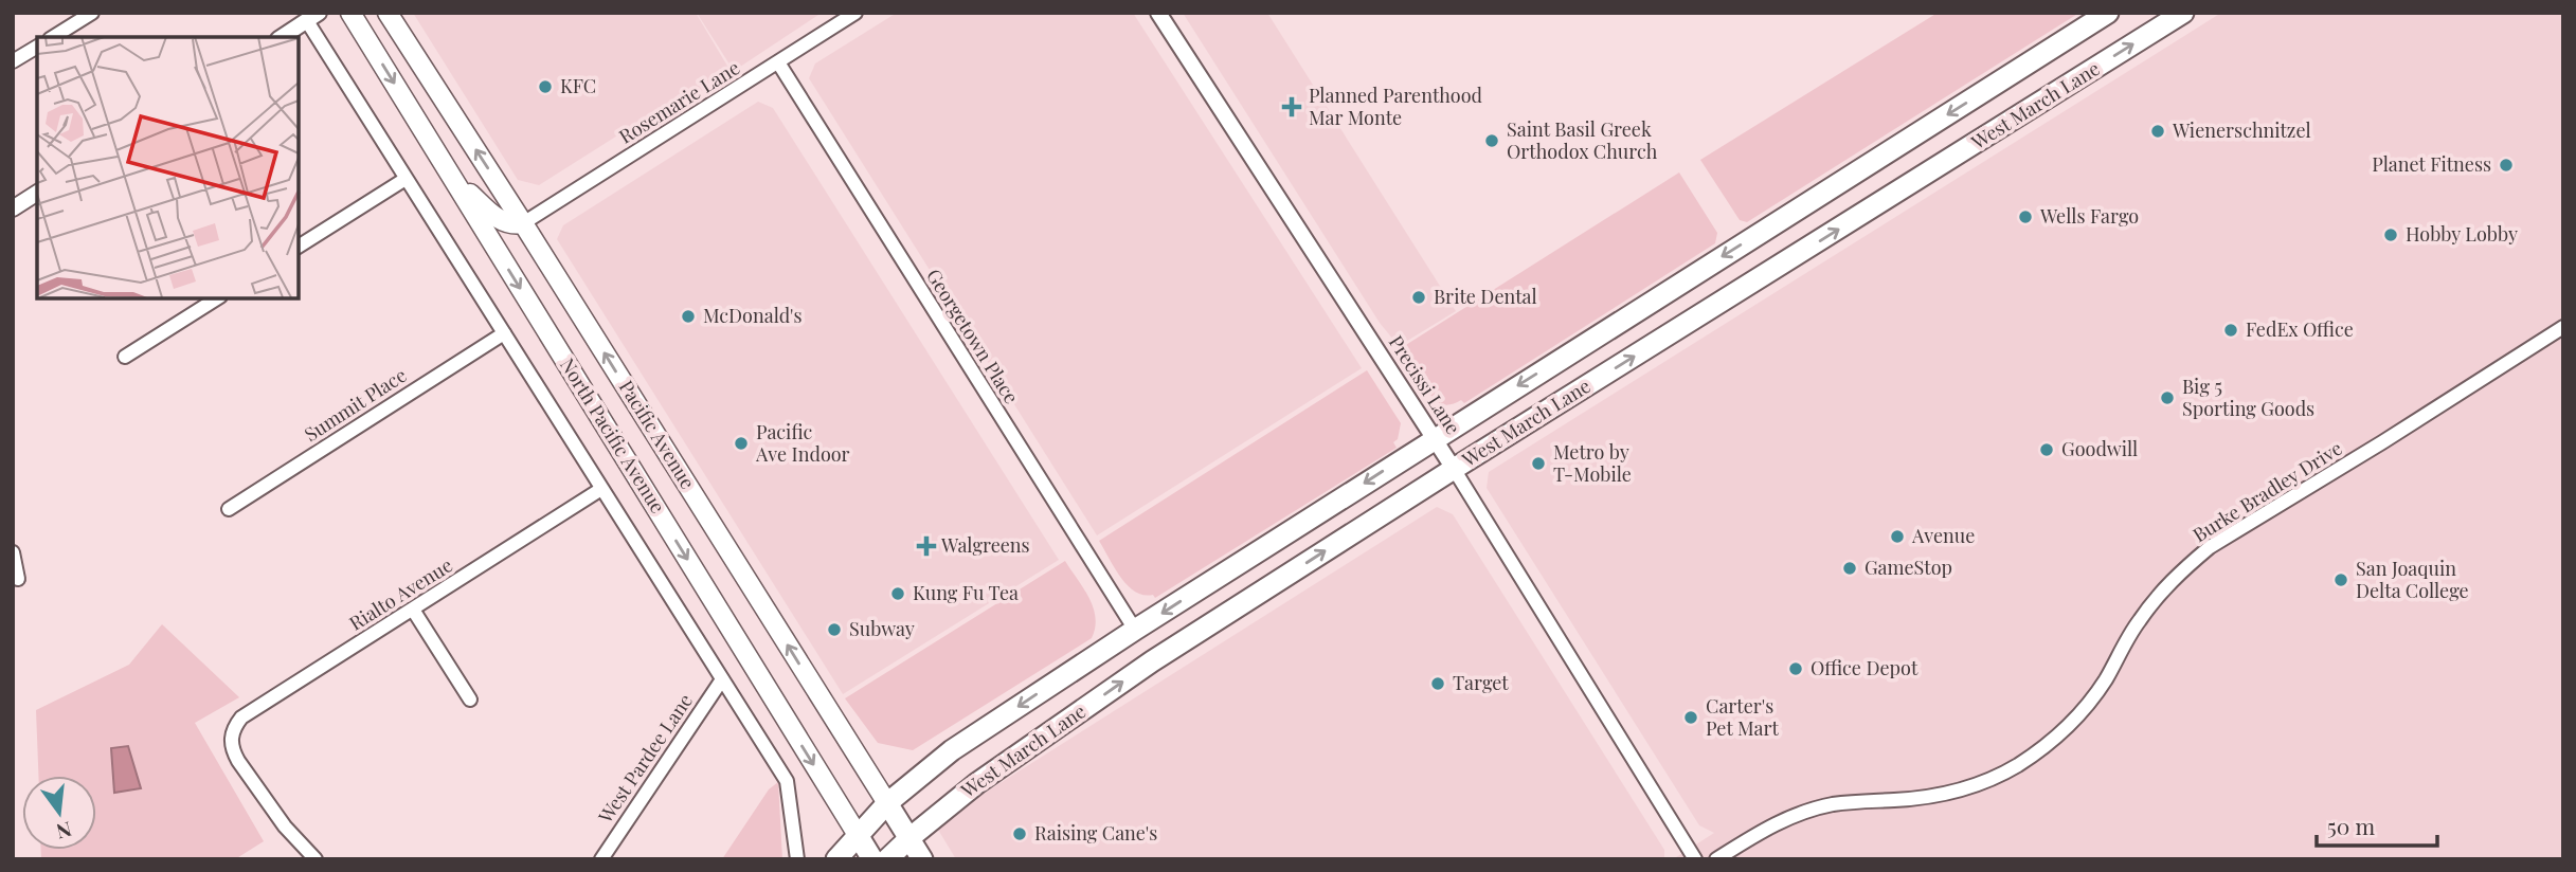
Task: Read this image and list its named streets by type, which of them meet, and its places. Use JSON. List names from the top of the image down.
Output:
{
  "streets": {
    "main road": ["West March Lane", "Pacific Avenue", "North Pacific Avenue"],
    "street": [
      "Rosemarie Lane",
      "Georgetown Place",
      "Precissi Lane",
      "Summit Place",
      "Burke Bradley Drive",
      "Rialto Avenue",
      "West Pardee Lane"
    ]
  },
  "crossings": [
    ["Rosemarie Lane", "Georgetown Place"],
    ["Rosemarie Lane", "Pacific Avenue"],
    ["West March Lane", "Georgetown Place"],
    ["West March Lane", "Precissi Lane"],
    ["West March Lane", "Pacific Avenue"],
    ["West March Lane", "North Pacific Avenue"]
  ],
  "one_way": ["Pacific Avenue", "North Pacific Avenue"],
  "places": {
    "other": [
      "KFC",
      "Wienerschnitzel",
      "Saint Basil Greek Orthodox Church",
      "Planet Fitness",
      "Wells Fargo",
      "Hobby Lobby",
      "Brite Dental",
      "McDonald's",
      "FedEx Office",
      "Big 5 Sporting Goods",
      "Pacific Ave Indoor",
      "Goodwill",
      "Metro by T-Mobile",
      "Avenue",
      "GameStop",
      "San Joaquin Delta College",
      "Kung Fu Tea",
      "Subway",
      "Office Depot",
      "Target",
      "Carter's Pet Mart",
      "Raising Cane's"
    ],
    "health": ["Planned Parenthood Mar Monte", "Walgreens"]
  },
  "scale_bar": "50 m",
  "north": "bottom"
}
